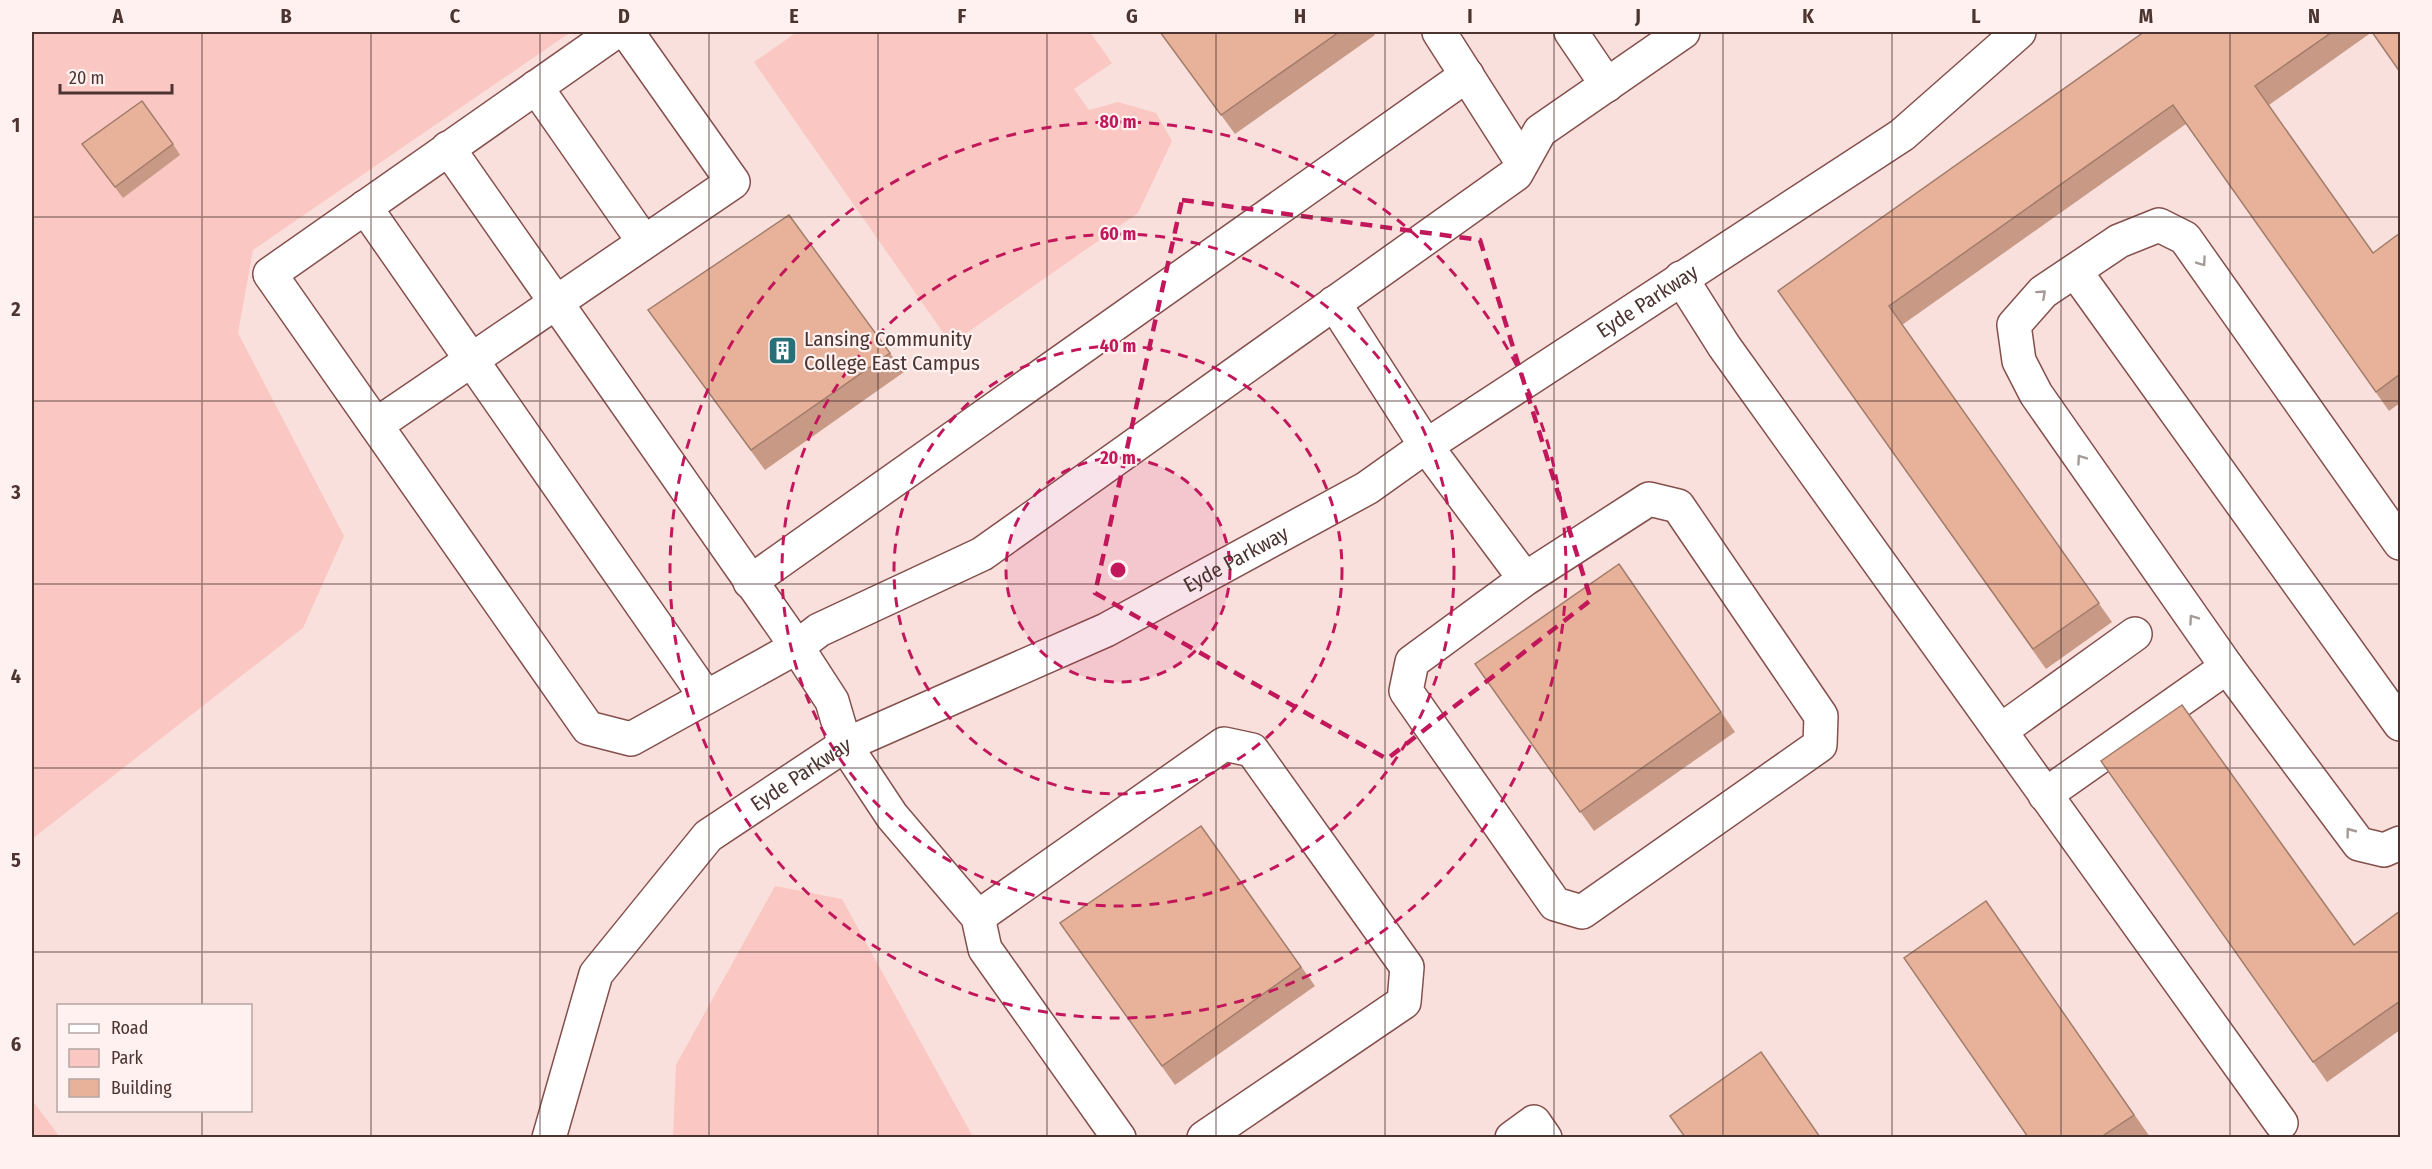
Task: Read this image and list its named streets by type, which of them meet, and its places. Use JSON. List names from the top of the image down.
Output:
{
  "streets": {
    "street": ["Eyde Parkway"]
  },
  "places": {
    "building": ["Lansing Community College East Campus"]
  },
  "legend": ["Road", "Park", "Building"],
  "scale_bar": "20 m",
  "grid": {
    "columns": [
      "A",
      "B",
      "C",
      "D",
      "E",
      "F",
      "G",
      "H",
      "I",
      "J",
      "K",
      "L",
      "M",
      "N"
    ],
    "rows": [
      "1",
      "2",
      "3",
      "4",
      "5",
      "6"
    ]
  },
  "rings": [
    "80 m",
    "60 m",
    "40 m",
    "20 m"
  ]
}
